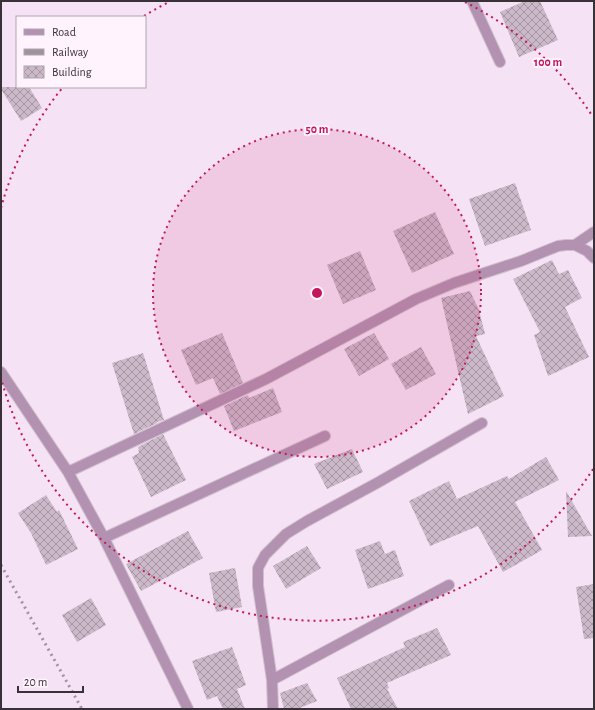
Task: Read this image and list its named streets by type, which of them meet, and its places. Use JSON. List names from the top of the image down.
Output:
{
  "legend": ["Road", "Railway", "Building"],
  "scale_bar": "20 m",
  "rings": ["100 m", "50 m"]
}
